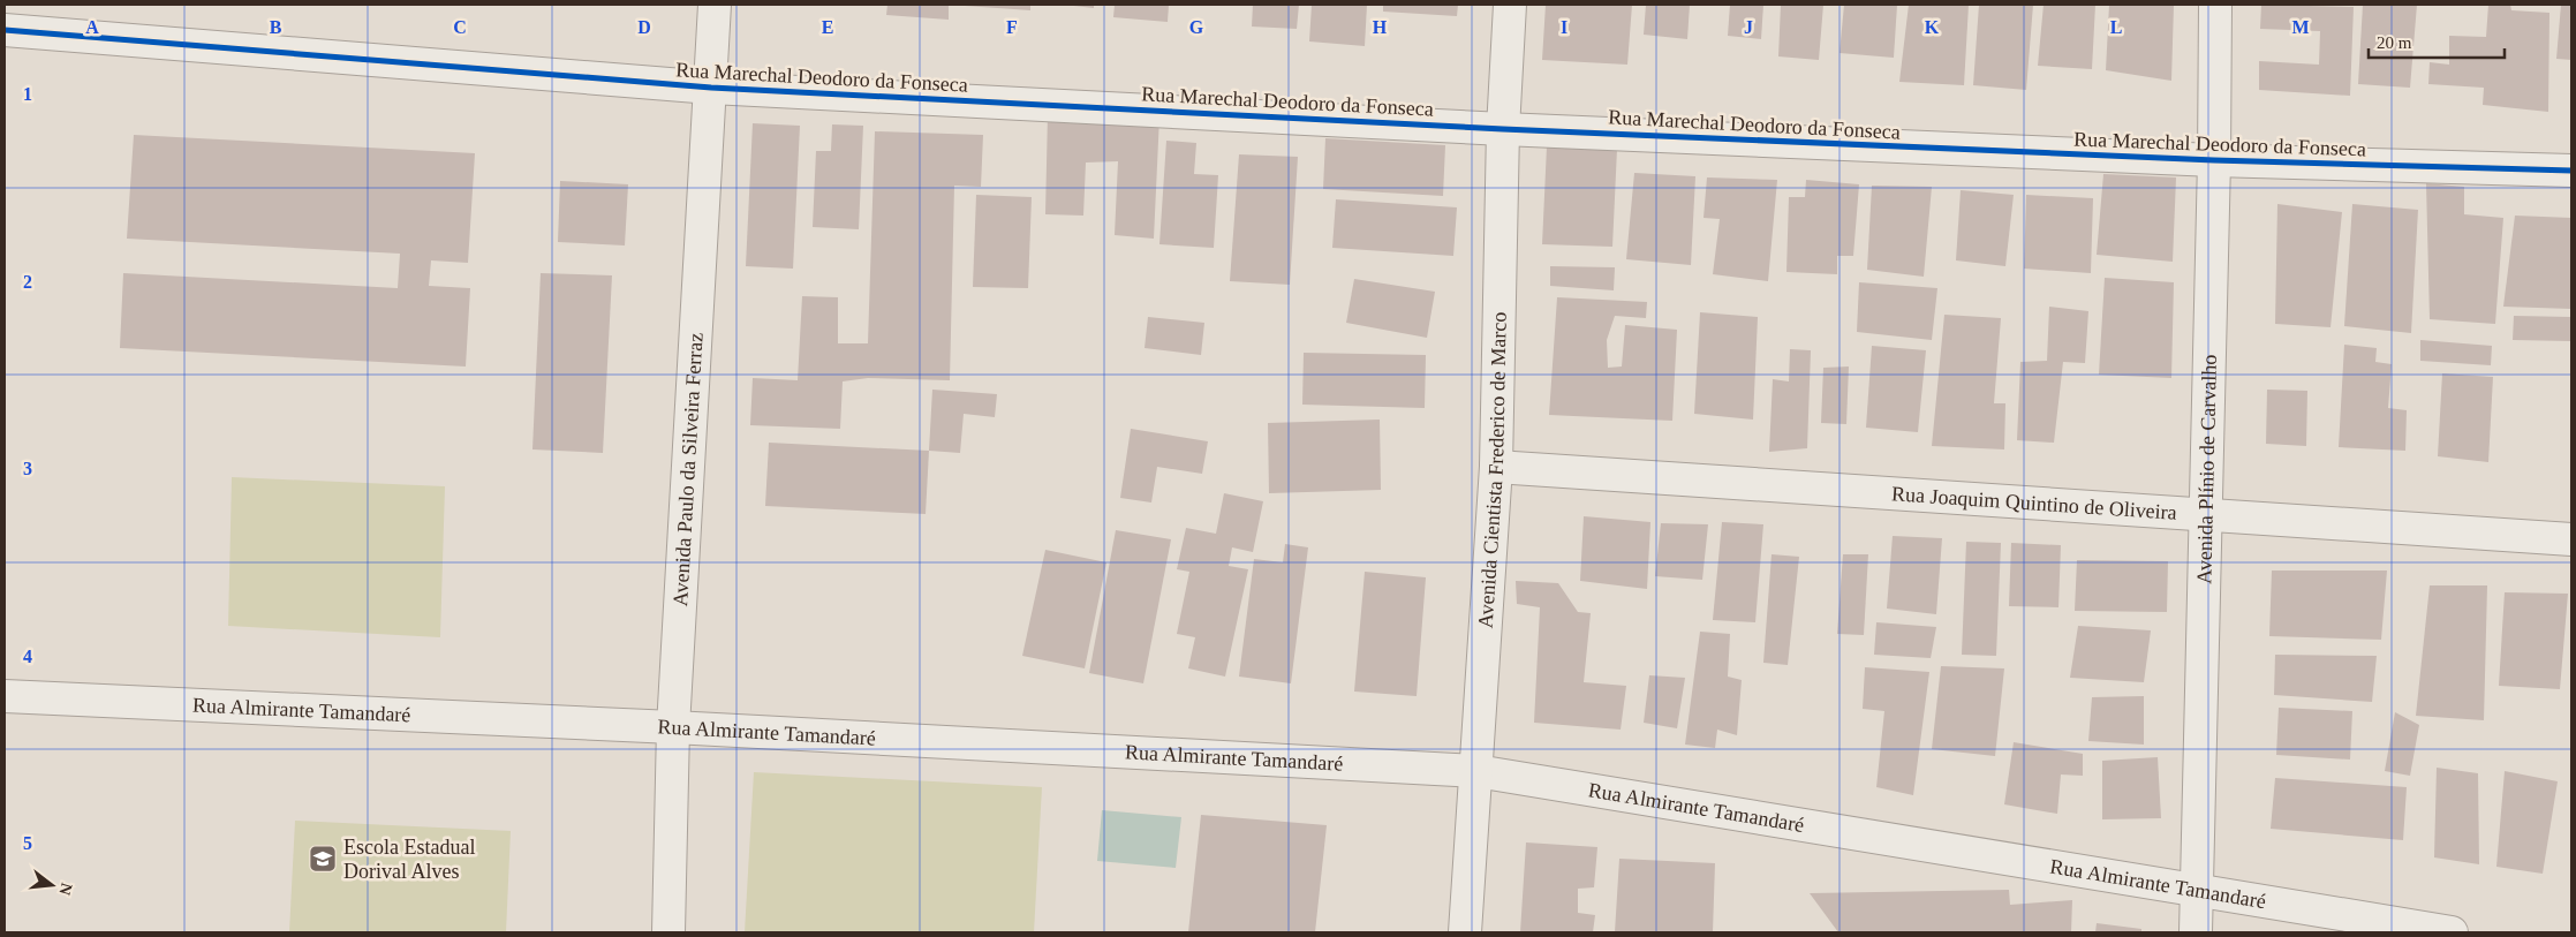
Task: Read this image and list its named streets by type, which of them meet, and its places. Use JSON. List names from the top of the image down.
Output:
{
  "streets": {
    "street": [
      "Rua Marechal Deodoro da Fonseca",
      "Avenida Paulo da Silveira Ferraz",
      "Avenida Cientista Frederico de Marco",
      "Avenida Plínio de Carvalho",
      "Rua Joaquim Quintino de Oliveira",
      "Rua Almirante Tamandaré"
    ]
  },
  "crossings": [
    ["Rua Marechal Deodoro da Fonseca", "Avenida Paulo da Silveira Ferraz"],
    ["Rua Marechal Deodoro da Fonseca", "Avenida Cientista Frederico de Marco"],
    ["Rua Marechal Deodoro da Fonseca", "Avenida Plínio de Carvalho"],
    ["Avenida Paulo da Silveira Ferraz", "Rua Almirante Tamandaré"],
    ["Avenida Cientista Frederico de Marco", "Rua Joaquim Quintino de Oliveira"],
    ["Avenida Cientista Frederico de Marco", "Rua Almirante Tamandaré"],
    ["Avenida Plínio de Carvalho", "Rua Joaquim Quintino de Oliveira"],
    ["Avenida Plínio de Carvalho", "Rua Almirante Tamandaré"]
  ],
  "places": {
    "school or university": ["Escola Estadual Dorival Alves"]
  },
  "scale_bar": "20 m",
  "north": "right",
  "grid": {
    "columns": [
      "A",
      "B",
      "C",
      "D",
      "E",
      "F",
      "G",
      "H",
      "I",
      "J",
      "K",
      "L",
      "M"
    ],
    "rows": [
      "1",
      "2",
      "3",
      "4",
      "5"
    ]
  }
}
